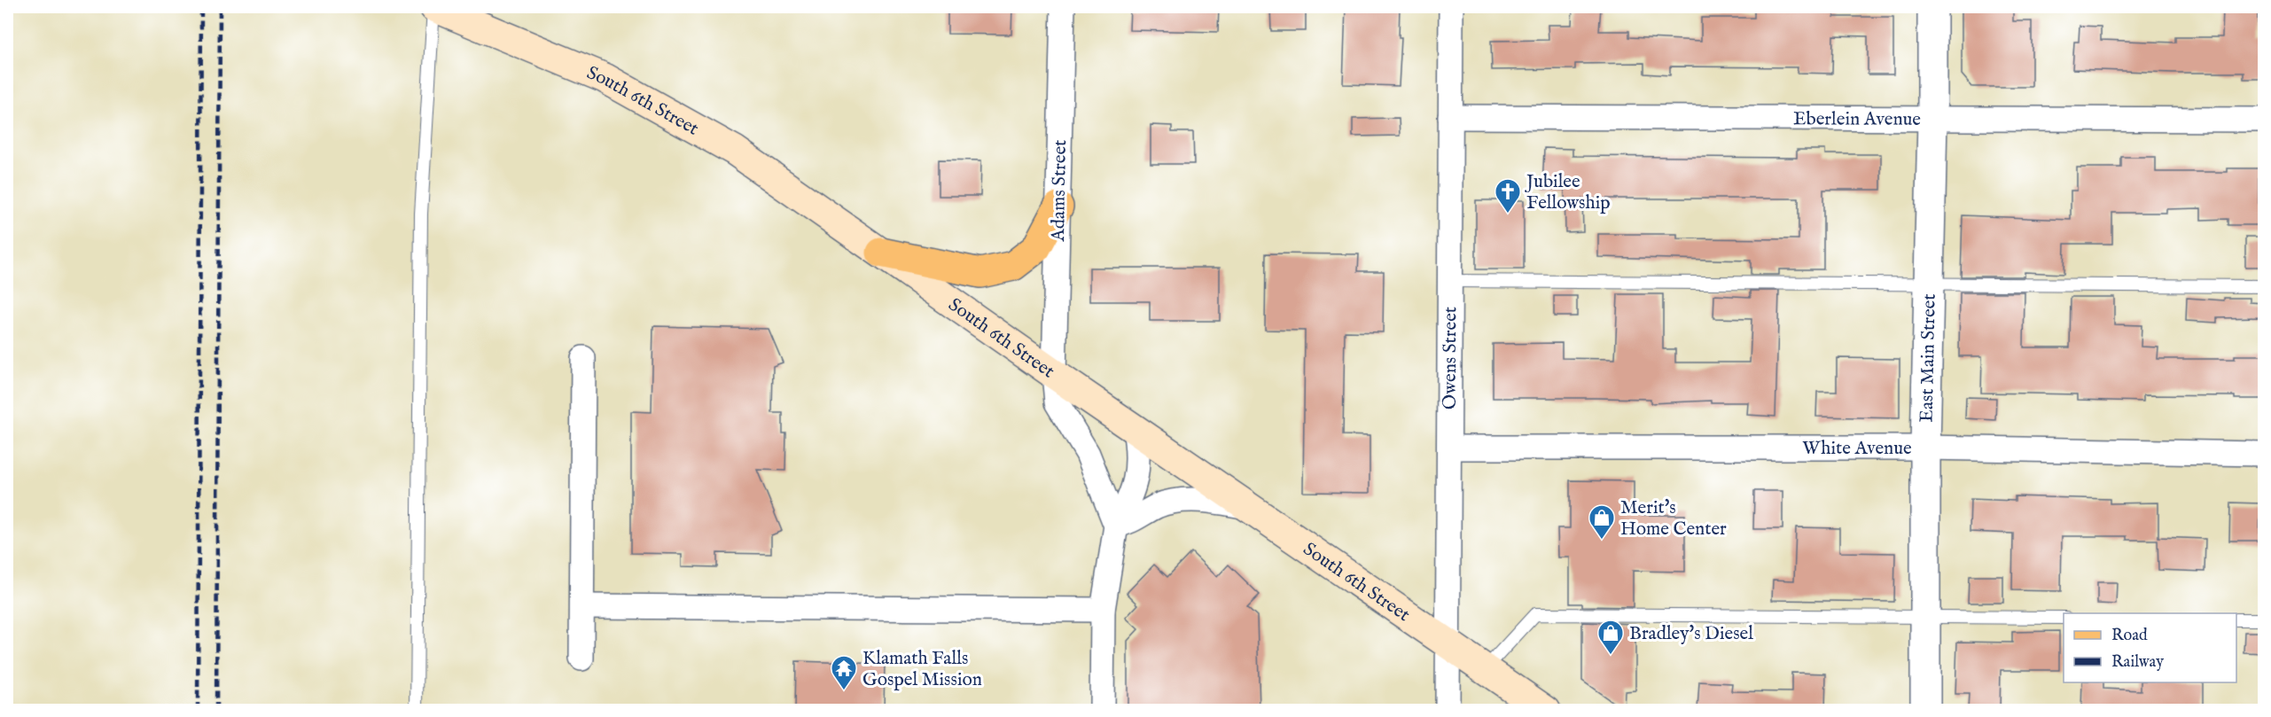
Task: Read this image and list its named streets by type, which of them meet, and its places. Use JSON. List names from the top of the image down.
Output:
{
  "streets": {
    "main road": ["South 6th Street"],
    "street": [
      "Eberlein Avenue",
      "Adams Street",
      "East Main Street",
      "Owens Street",
      "White Avenue"
    ]
  },
  "crossings": [
    ["South 6th Street", "Adams Street"],
    ["South 6th Street", "Owens Street"],
    ["Eberlein Avenue", "East Main Street"],
    ["Eberlein Avenue", "Owens Street"],
    ["East Main Street", "White Avenue"],
    ["Owens Street", "White Avenue"]
  ],
  "places": {
    "church": ["Jubilee Fellowship"],
    "shop": ["Merit's Home Center", "Bradley's Diesel"],
    "temple": ["Klamath Falls Gospel Mission"]
  },
  "legend": ["Road", "Railway"]
}
